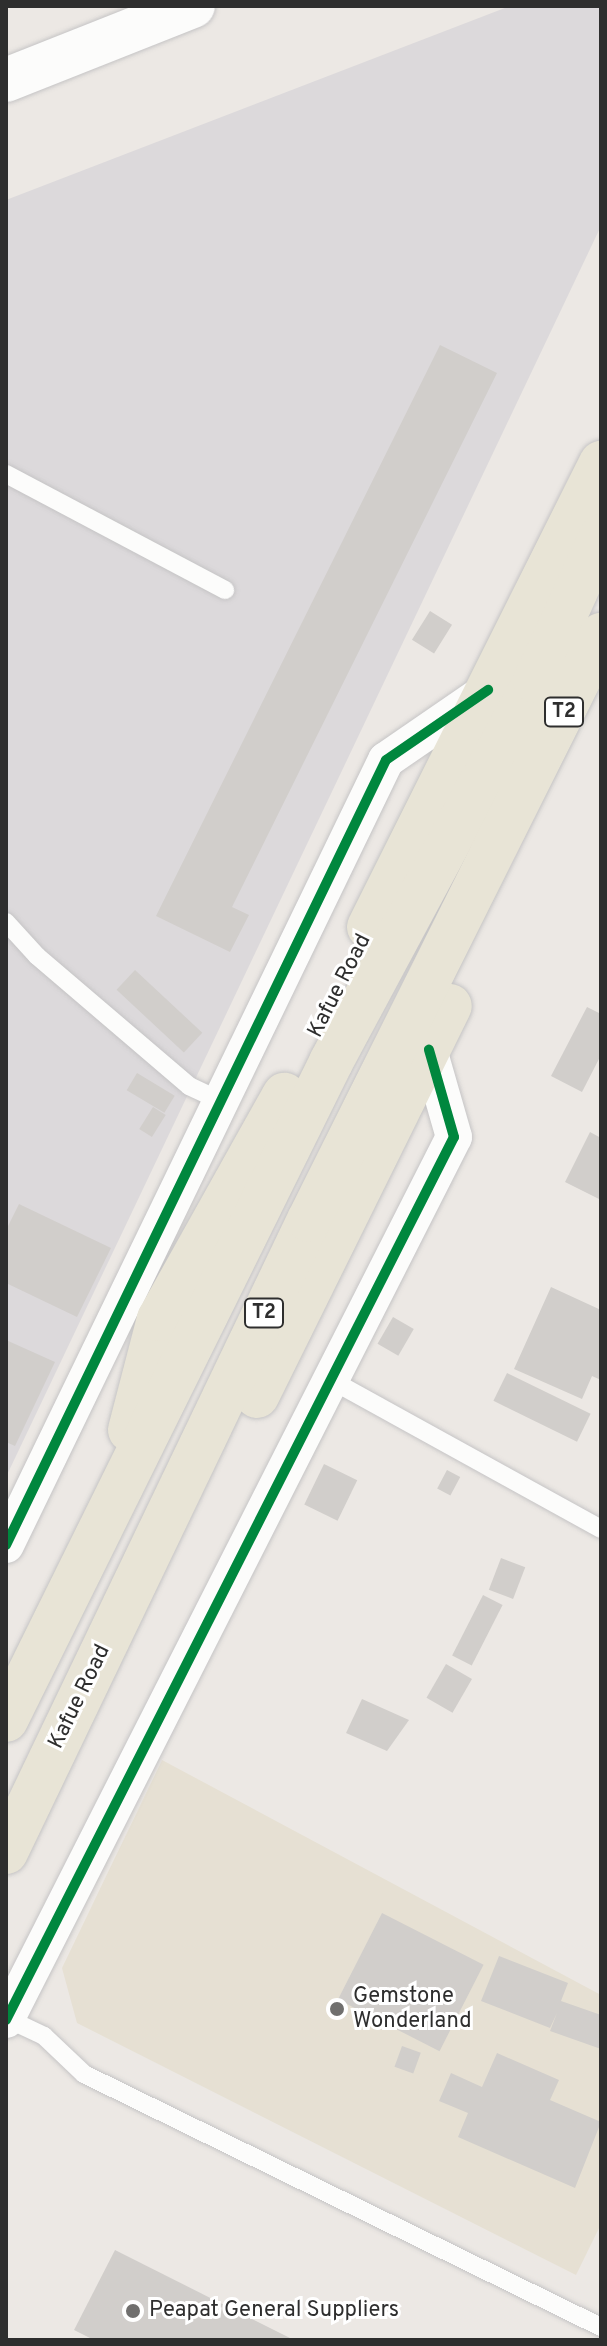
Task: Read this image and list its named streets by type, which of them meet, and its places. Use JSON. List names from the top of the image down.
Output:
{
  "streets": {
    "main road": ["T2", "Kafue Road"]
  },
  "places": ["Gemstone Wonderland", "Peapat General Suppliers"]
}
